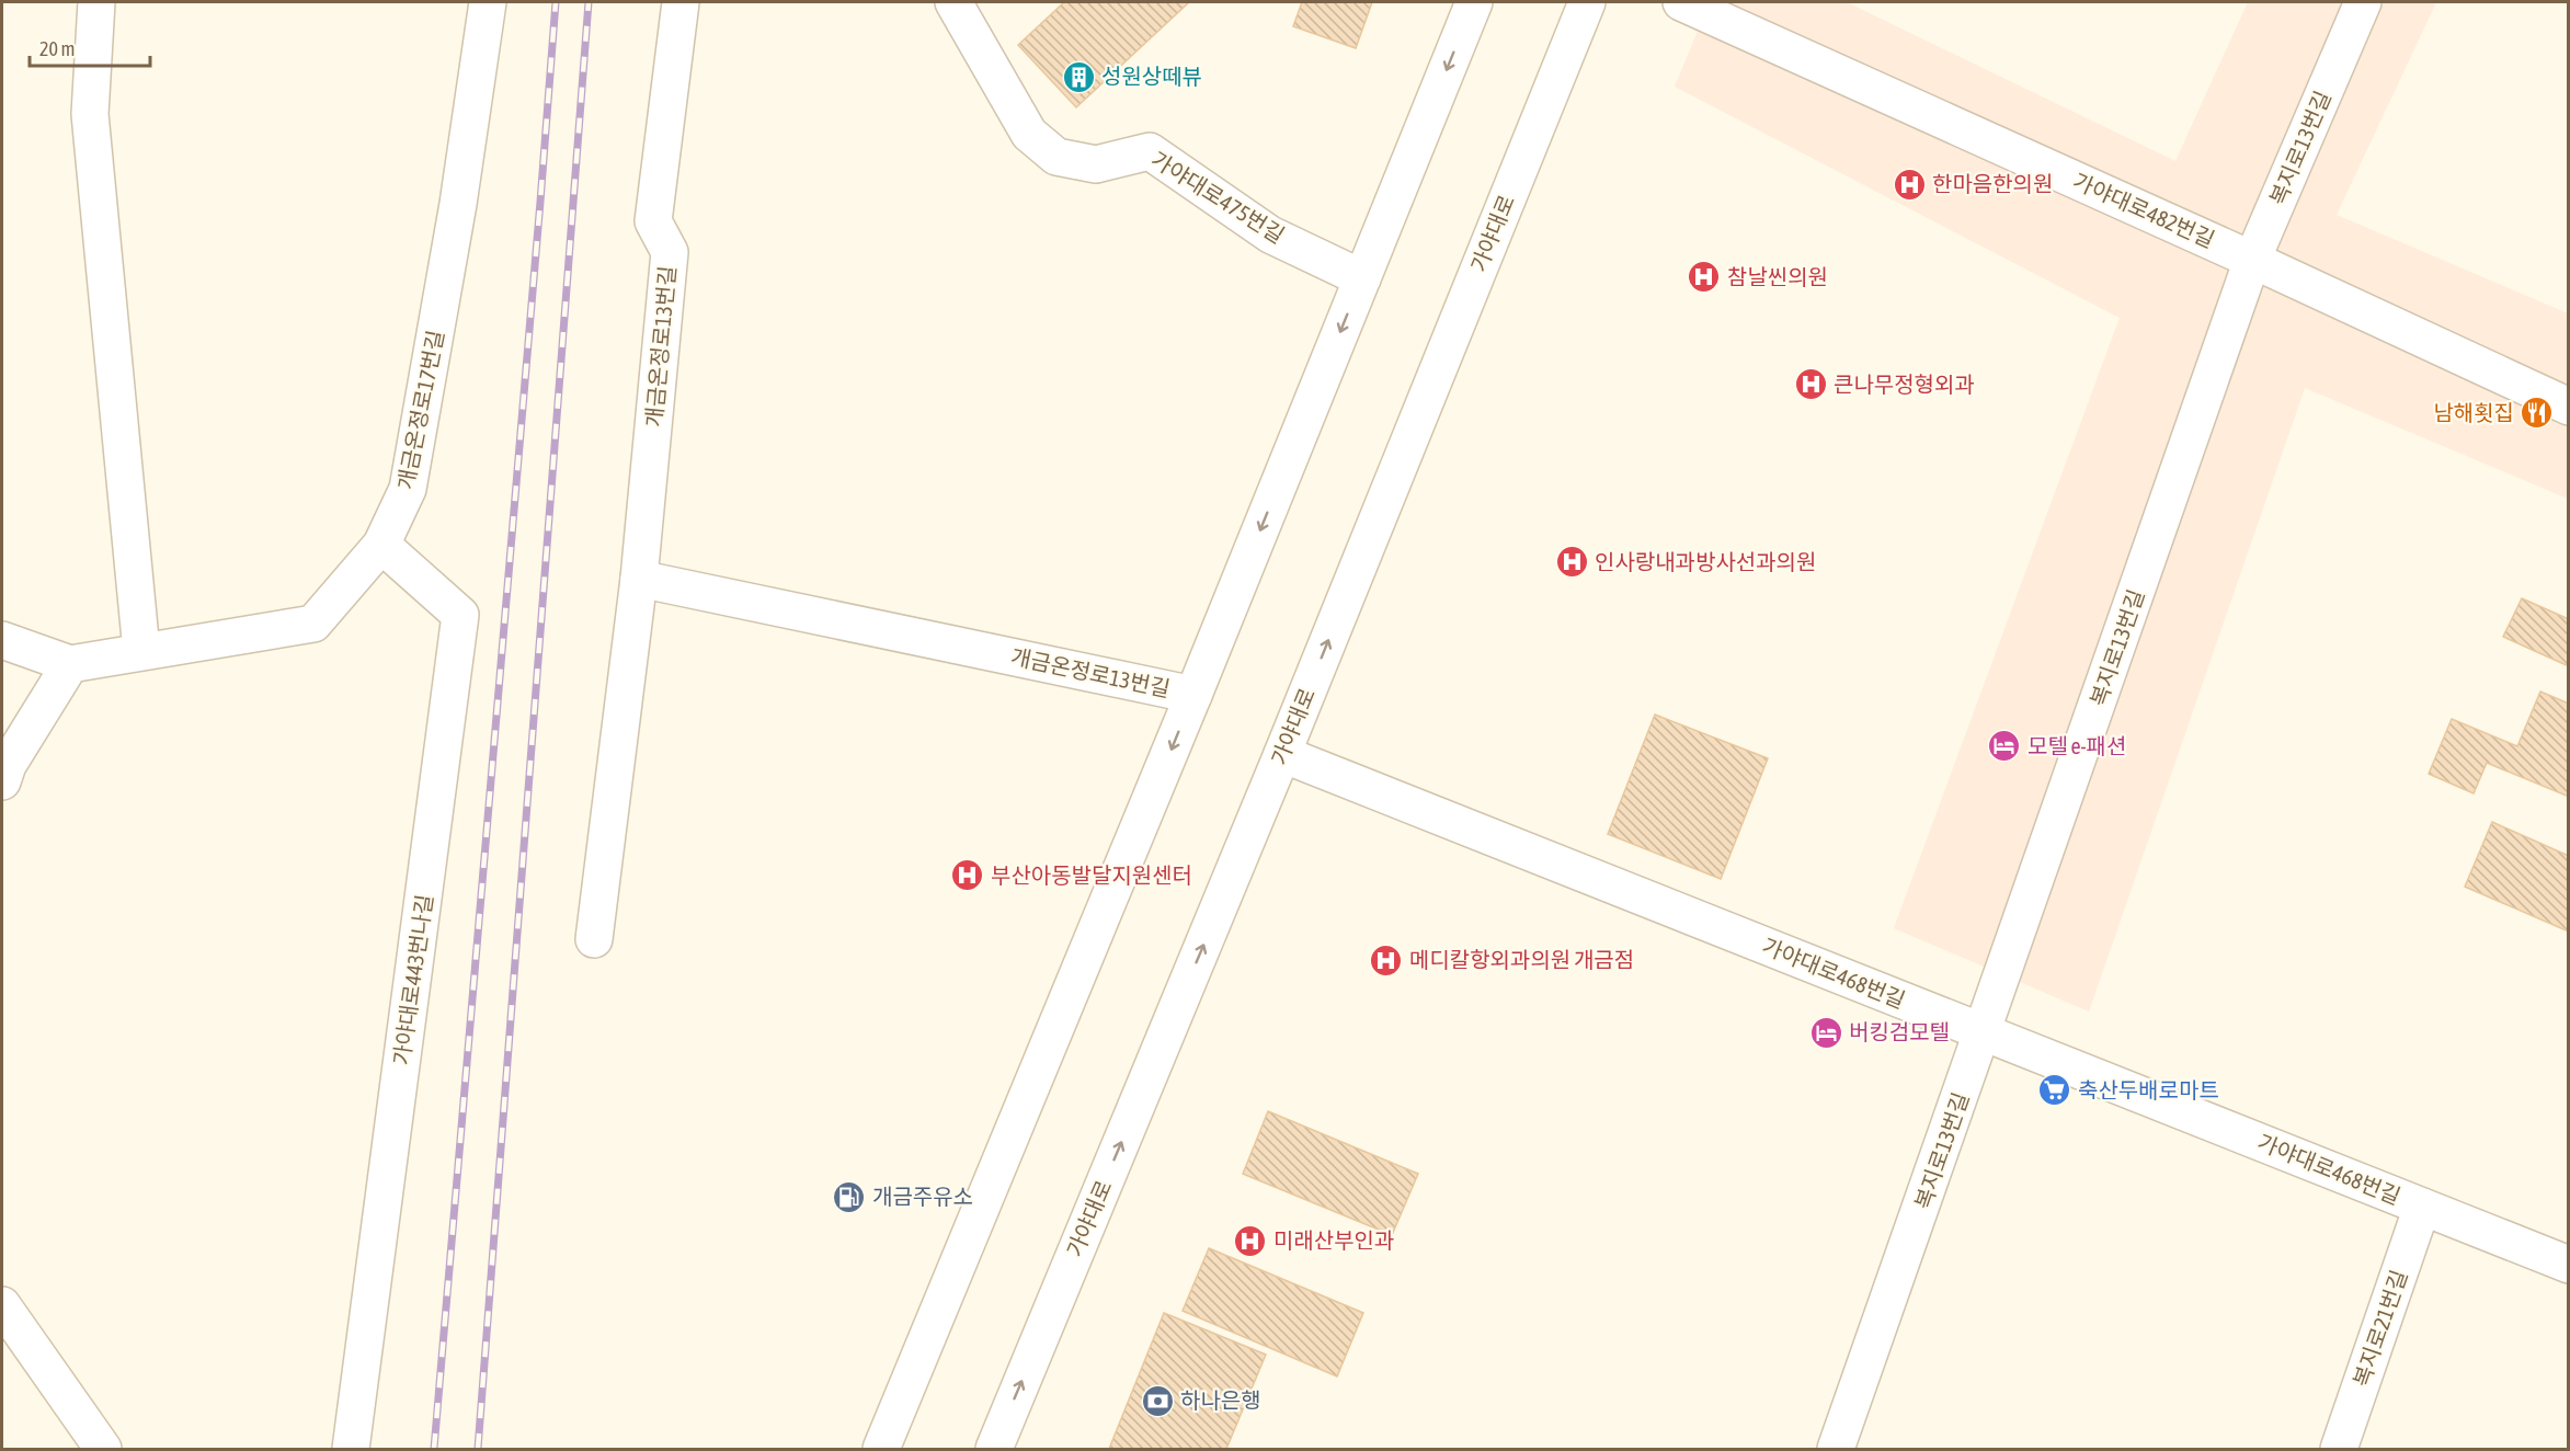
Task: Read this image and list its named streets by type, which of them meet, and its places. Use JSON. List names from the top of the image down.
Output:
{
  "streets": {
    "street": [
      "복지로13번길",
      "가야대로475번길",
      "가야대로482번길",
      "가야대로",
      "개금온정로13번길",
      "개금온정로17번길",
      "가야대로468번길",
      "가야대로443번나길",
      "복지로21번길"
    ]
  },
  "crossings": [
    ["복지로13번길", "가야대로482번길"],
    ["복지로13번길", "가야대로468번길"],
    ["가야대로", "가야대로468번길"],
    ["개금온정로17번길", "가야대로443번나길"],
    ["가야대로468번길", "복지로21번길"]
  ],
  "places": {
    "building": ["성원상떼뷰"],
    "hospital": [
      "한마음한의원",
      "참날씬의원",
      "큰나무정형외과",
      "인사랑내과방사선과의원",
      "부산아동발달지원센터",
      "메디칼항외과의원 개금점",
      "미래산부인과"
    ],
    "restaurant": ["남해횟집"],
    "hotel": ["모텔 e-패션", "버킹검모텔"],
    "supermarket": ["축산두배로마트"],
    "fuel station": ["개금주유소"],
    "bank": ["하나은행"]
  },
  "scale_bar": "20 m"
}
